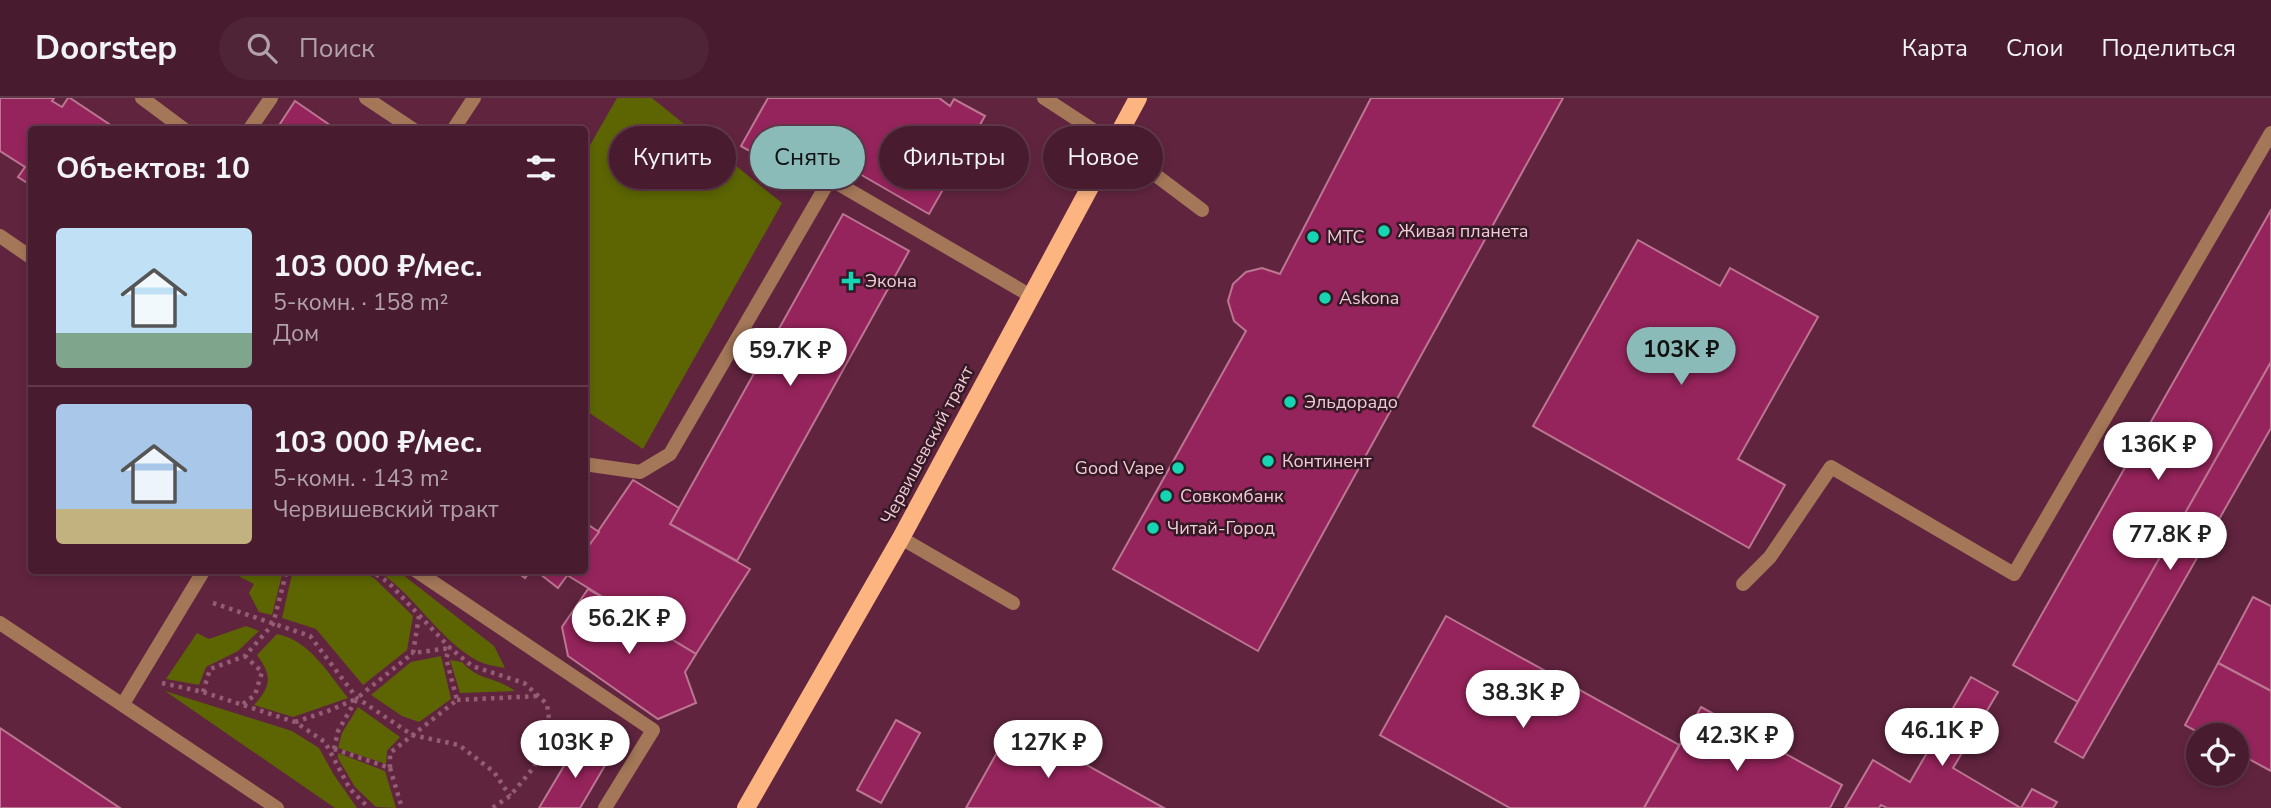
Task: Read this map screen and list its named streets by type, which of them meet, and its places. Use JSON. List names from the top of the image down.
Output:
{
  "streets": {
    "main road": ["Червишевский тракт"]
  },
  "places": {
    "other": [
      "Живая планета",
      "МТС",
      "Askona",
      "Эльдорадо",
      "Континент",
      "Good Vape",
      "Совкомбанк",
      "Читай-Город"
    ],
    "health": ["Экона"]
  },
  "page": {
    "header": "Doorstep",
    "search": "Поиск",
    "nav": ["Карта", "Слои", "Поделиться"],
    "chip": [
      "Купить",
      "Снять",
      "Фильтры",
      "Новое"
    ],
    "heading": "Объектов: 10",
    "list": [
      {
        "name": "103 000 ₽/мес.",
        "note": "5-комн. · 158 m² · Дом"
      },
      {
        "name": "103 000 ₽/мес.",
        "note": "5-комн. · 143 m² · Червишевский тракт"
      }
    ],
    "price": [
      "103K ₽",
      "59.7K ₽",
      "136K ₽",
      "77.8K ₽",
      "56.2K ₽",
      "38.3K ₽",
      "46.1K ₽",
      "42.3K ₽",
      "103K ₽",
      "127K ₽"
    ]
  }
}
